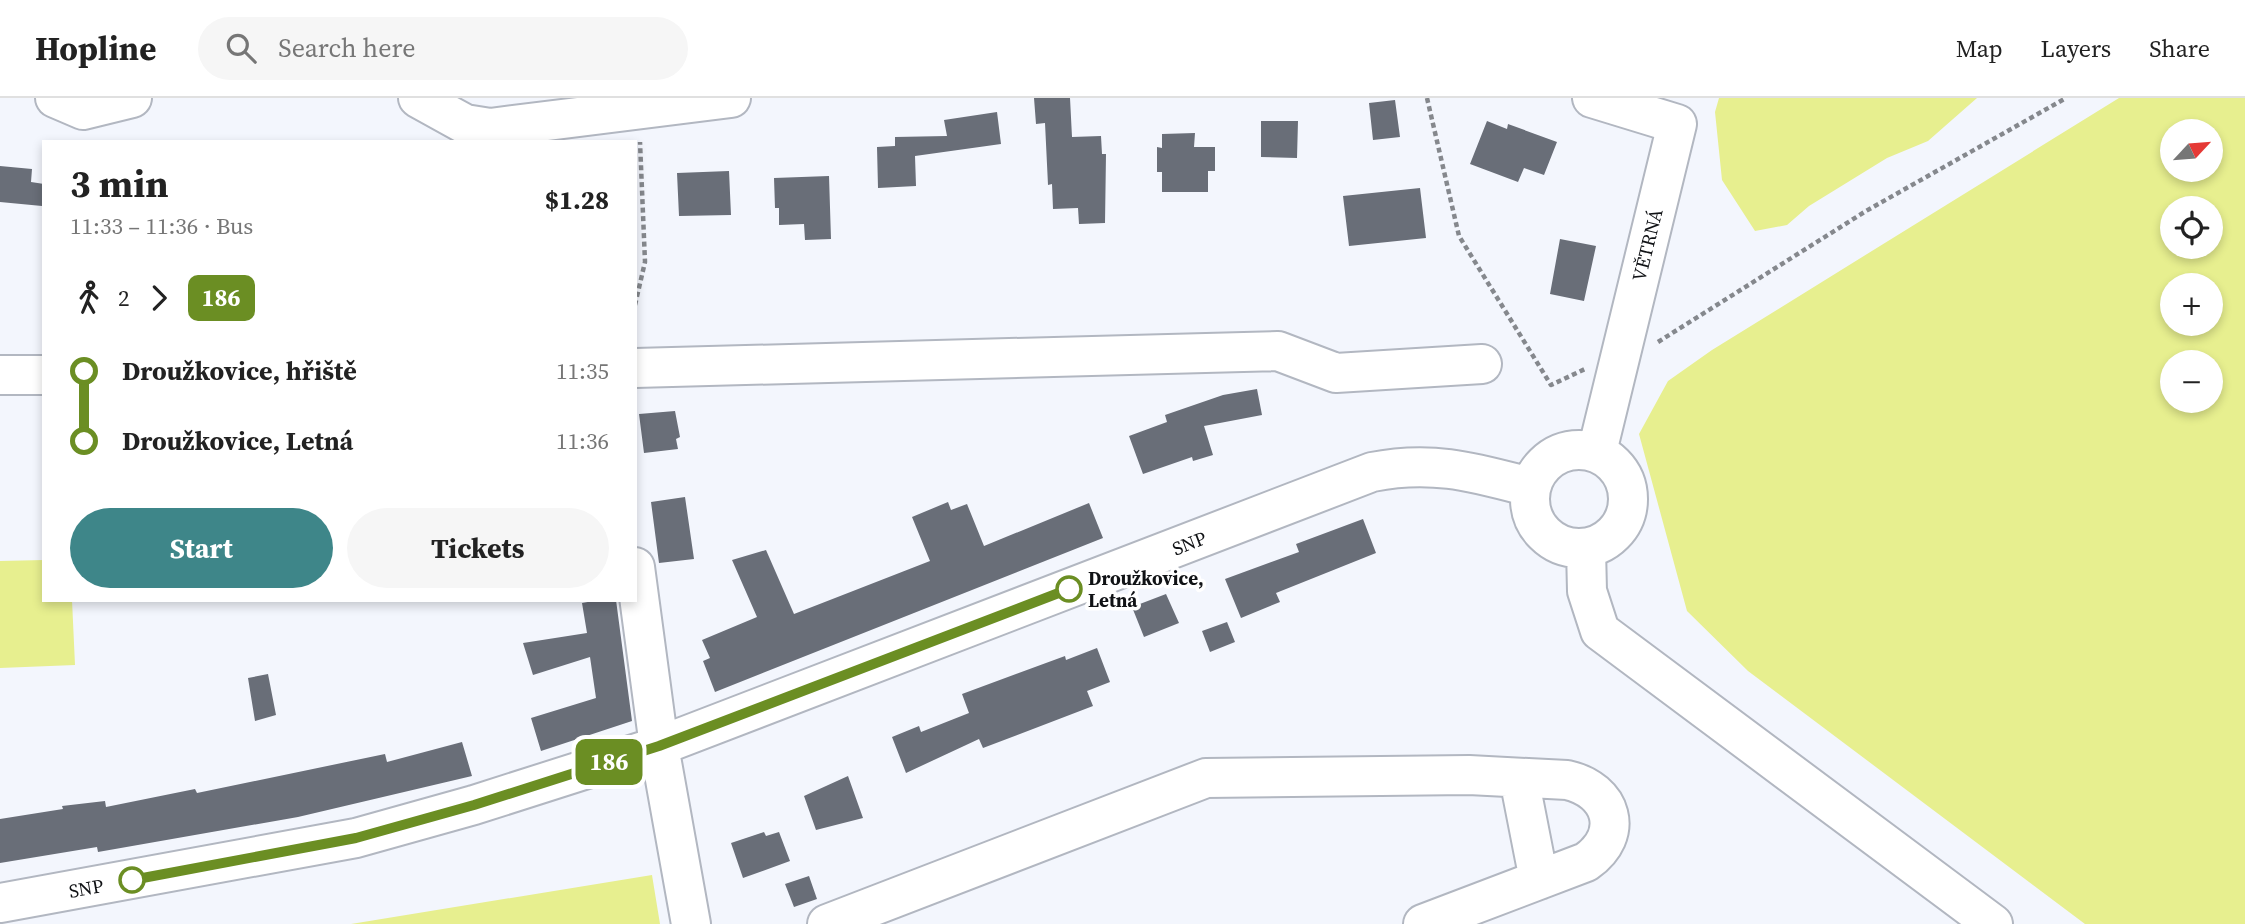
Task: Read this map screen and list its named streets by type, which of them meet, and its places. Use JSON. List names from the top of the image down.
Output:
{
  "streets": {
    "street": ["VĚTRNÁ", "SNP"]
  },
  "crossings": [
    ["VĚTRNÁ", "SNP"]
  ],
  "places": ["Droužkovice, Letná"],
  "lines": ["bus line 186"],
  "north": "top right",
  "page": {
    "header": "Hopline",
    "search": "Search here",
    "nav": ["Map", "Layers", "Share"],
    "on_map": "186",
    "map_buttons": ["+", "−"],
    "heading": ["3 min", "11:33 – 11:36 · Bus", "$1.28"],
    "legs": ["2", "186"],
    "list": [
      {
        "name": "Droužkovice, hřiště",
        "value": "11:35"
      },
      {
        "name": "Droužkovice, Letná",
        "value": "11:36"
      }
    ],
    "buttons": ["Start", "Tickets"]
  }
}
